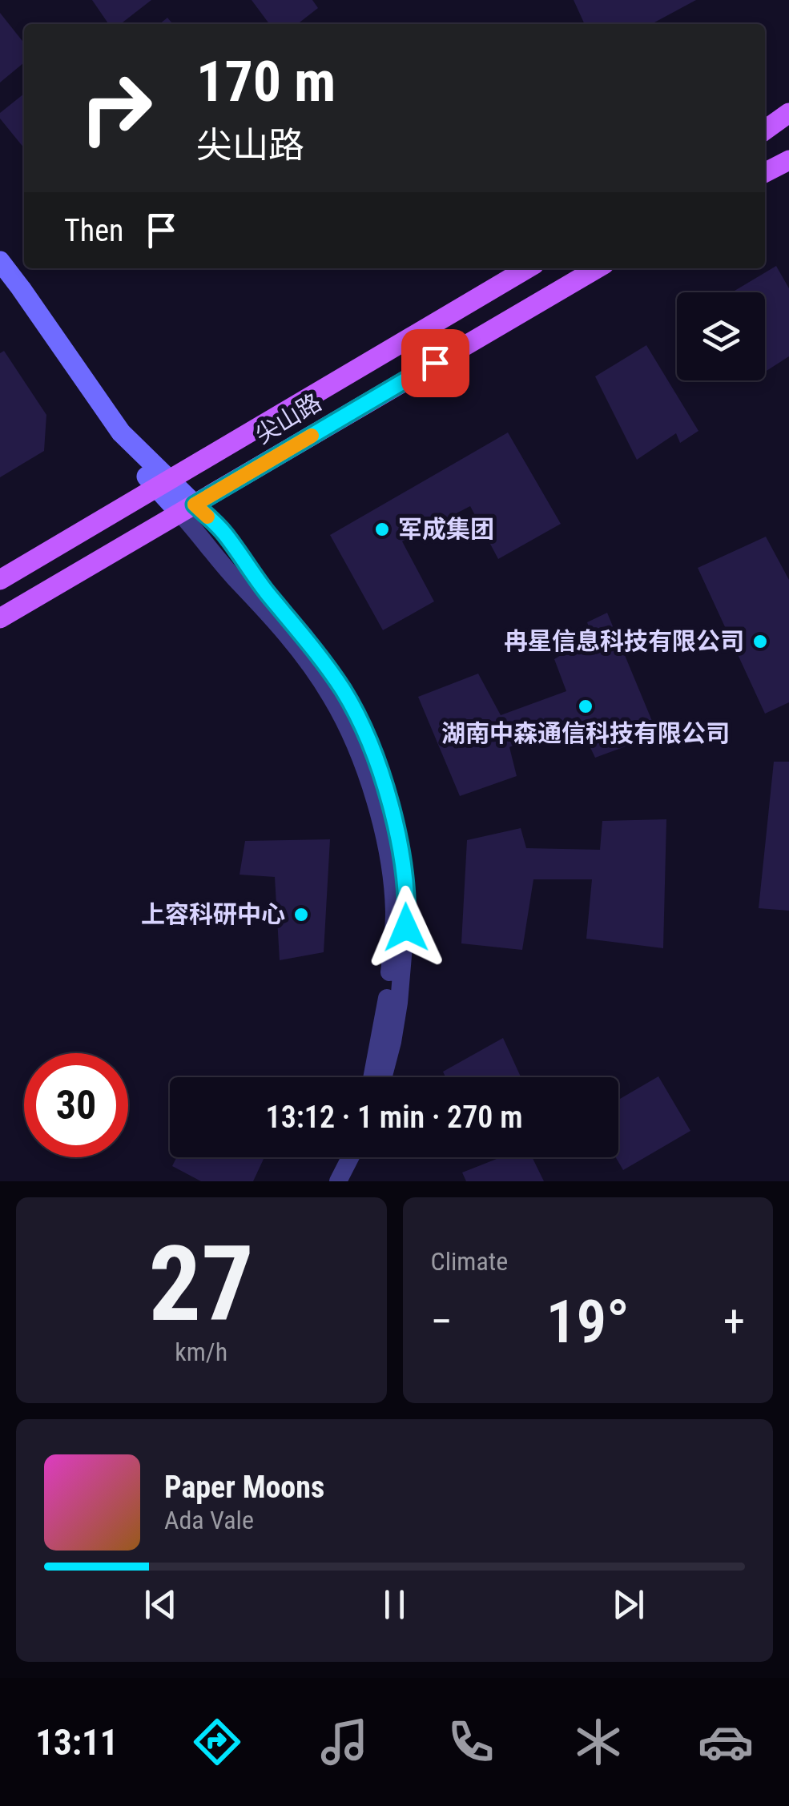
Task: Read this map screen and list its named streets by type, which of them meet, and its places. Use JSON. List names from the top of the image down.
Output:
{
  "streets": {
    "main road": ["尖山路"]
  },
  "places": [
    "军成集团",
    "冉星信息科技有限公司",
    "湖南中森通信科技有限公司",
    "上容科研中心"
  ],
  "page": {
    "turn": ["170 m", "尖山路"],
    "then": "Then",
    "limit": "30",
    "trip": "13:12 · 1 min · 270 m",
    "tile": [
      ["27", "km/h"],
      "Climate"
    ],
    "heat": ["−", "19°", "+"],
    "song": ["Paper Moons", "Ada Vale"],
    "tabs": "13:11"
  }
}
